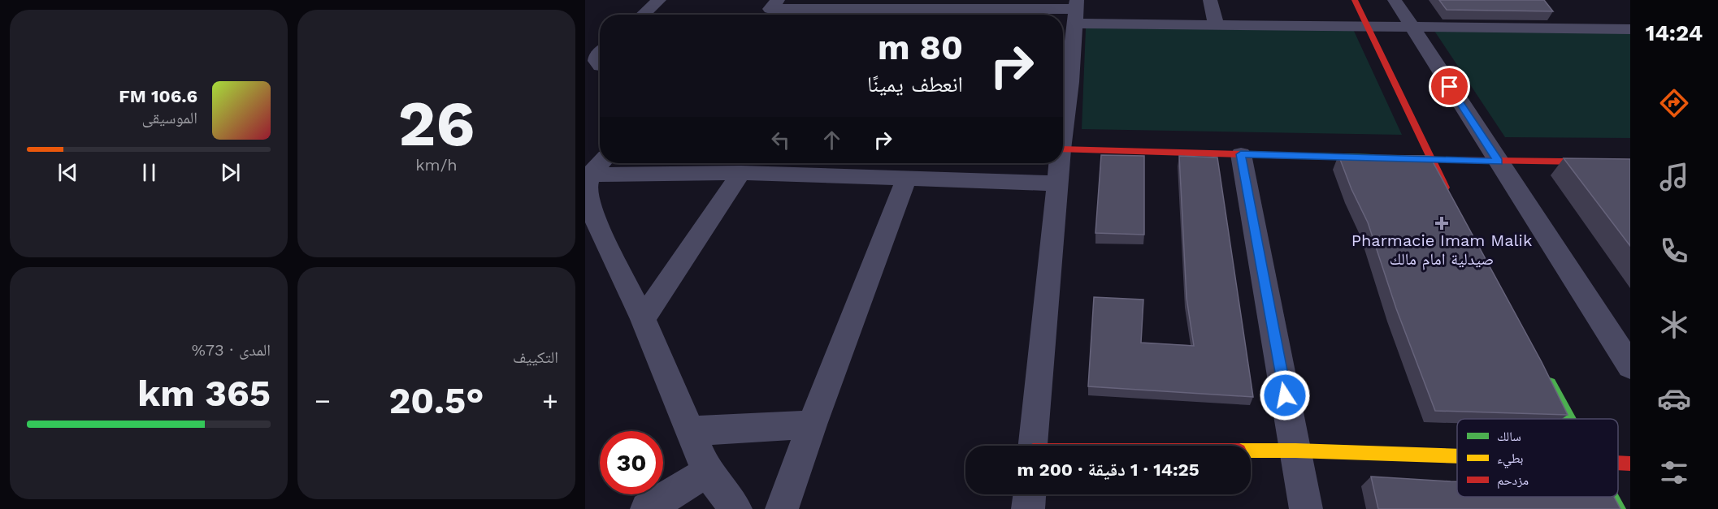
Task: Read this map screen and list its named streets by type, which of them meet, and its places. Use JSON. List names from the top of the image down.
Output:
{
  "places": {
    "health": ["Pharmacie Imam Malik صيدلية امام مالك"]
  },
  "legend": ["سالك", "بطيء", "مزدحم"],
  "page": {
    "tabs": "14:24",
    "tile": [
      ["26", "km/h"],
      "التكييف",
      ["المدى · 73%", "365 km"]
    ],
    "turn": ["80 m", "انعطف يمينًا"],
    "song": ["106.6 FM", "الموسيقى"],
    "heat": ["−", "20.5°", "+"],
    "limit": "30",
    "trip": "14:25 · 1 دقيقة · 200 m"
  }
}
